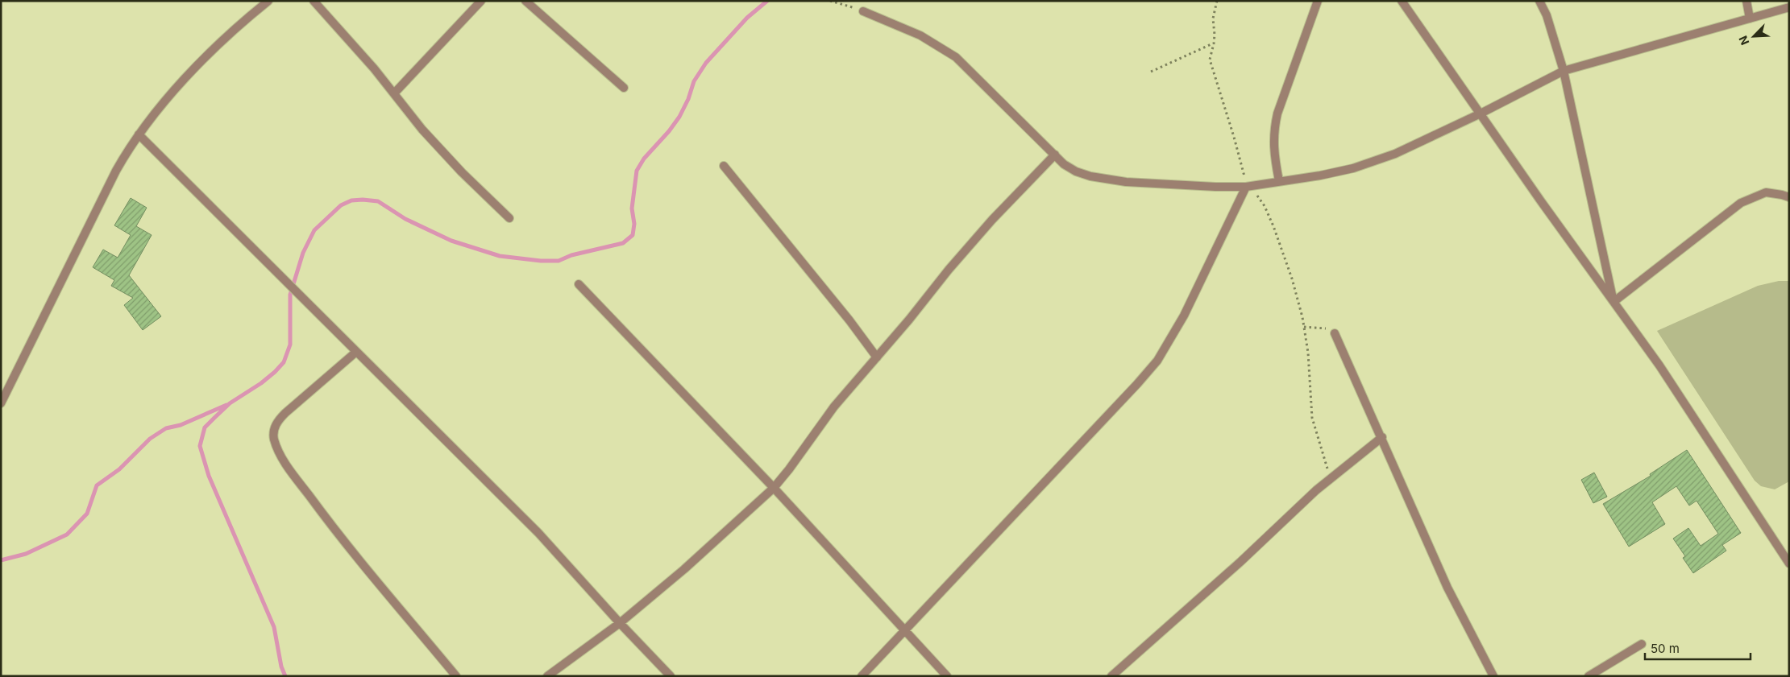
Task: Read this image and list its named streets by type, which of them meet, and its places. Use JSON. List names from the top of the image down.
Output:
{
  "scale_bar": "50 m",
  "north": "bottom left"
}
